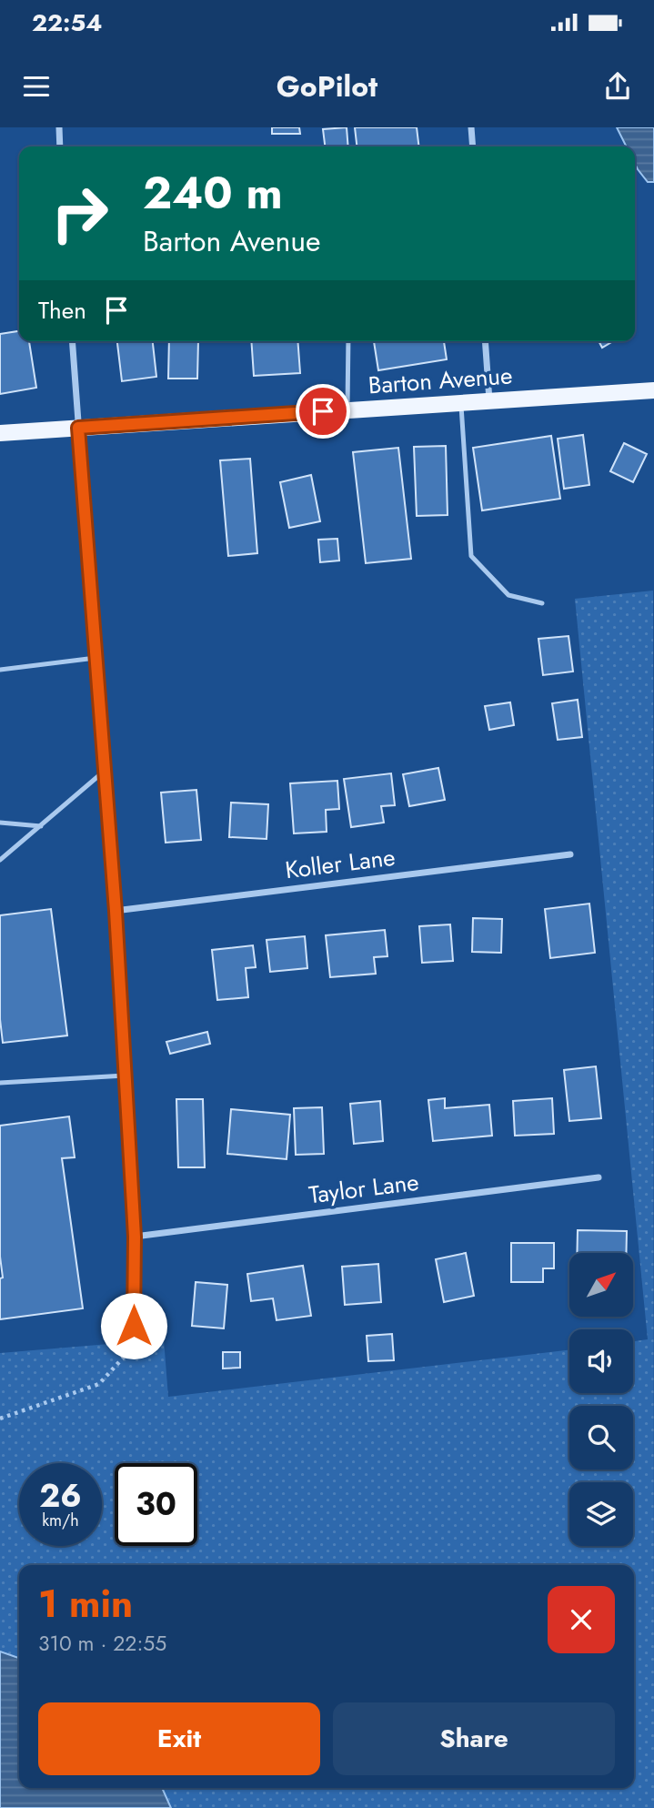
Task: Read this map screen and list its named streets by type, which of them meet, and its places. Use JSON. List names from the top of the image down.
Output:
{
  "streets": {
    "main road": ["Barton Avenue"],
    "street": ["Koller Lane", "Taylor Lane"]
  },
  "north": "top right",
  "page": {
    "status": "22:54",
    "header": "GoPilot",
    "turn": ["240 m", "Barton Avenue"],
    "then": "Then",
    "speed": "26 km/h",
    "limit": "30",
    "heading": ["1 min", "310 m · 22:55"],
    "buttons": ["Exit", "Share"]
  }
}
